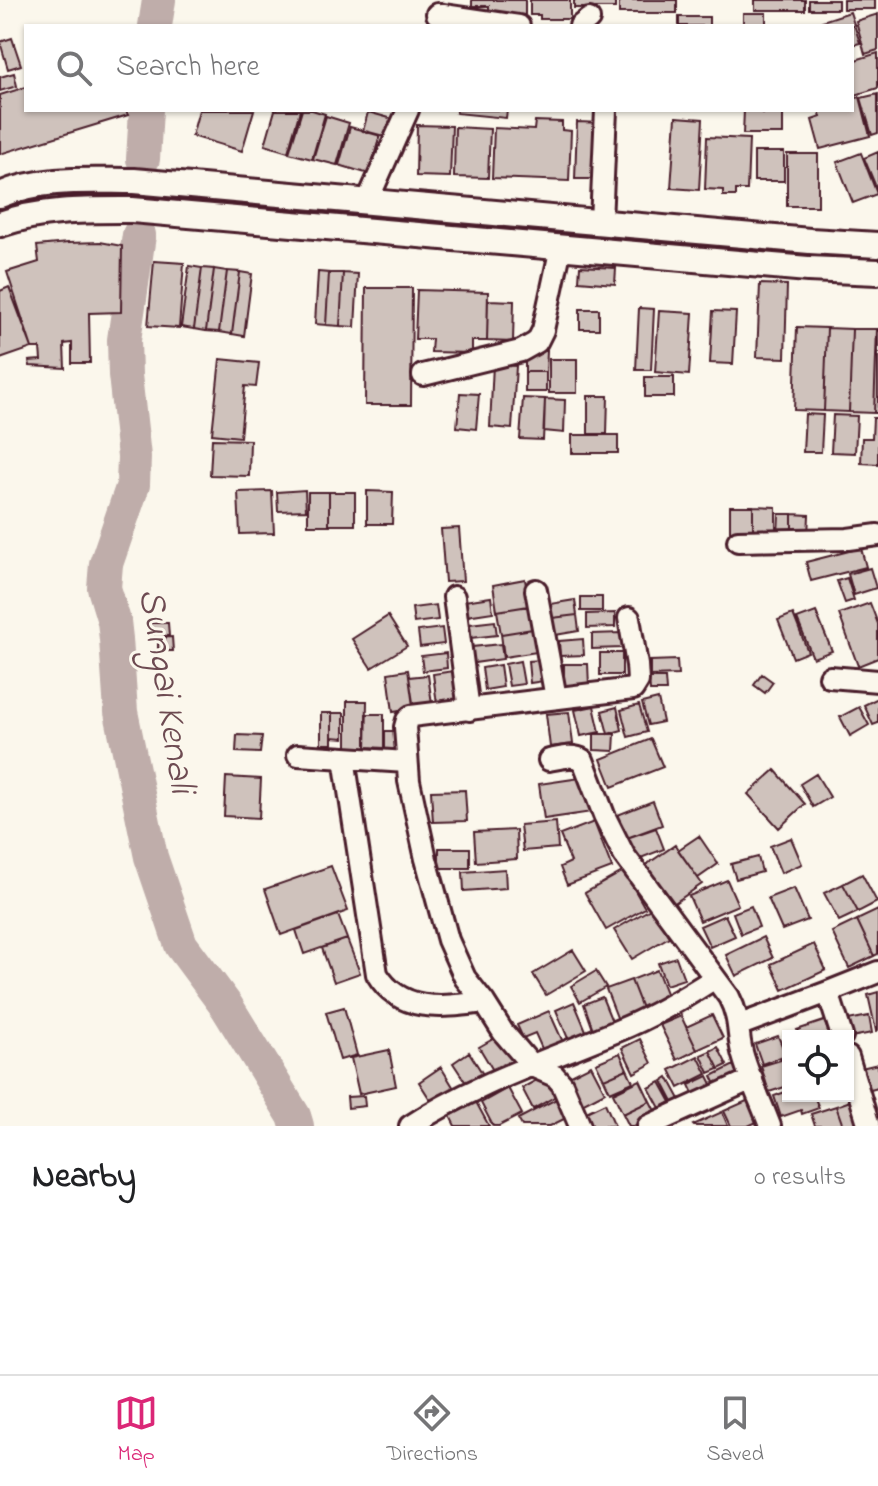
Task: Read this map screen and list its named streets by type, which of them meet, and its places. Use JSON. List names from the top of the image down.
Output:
{
  "water": ["Sungai Kenali"],
  "page": {
    "search": "Search here",
    "heading": ["Nearby", "0 results"],
    "nav": ["Map", "Directions", "Saved"]
  }
}
